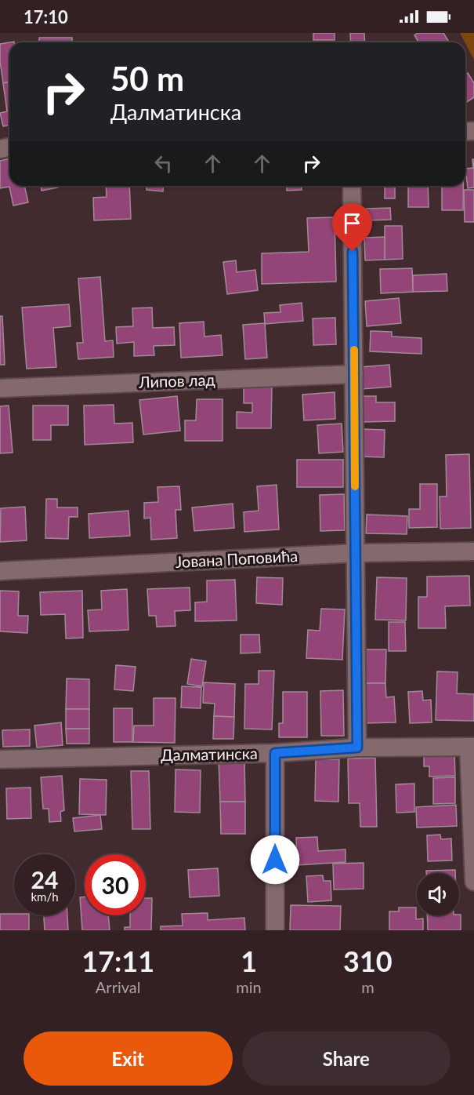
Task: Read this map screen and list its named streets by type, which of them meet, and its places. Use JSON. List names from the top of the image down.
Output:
{
  "streets": {
    "street": ["Липов лад", "Јована Поповића", "Далматинска"]
  },
  "page": {
    "status": "17:10",
    "turn": ["50 m", "Далматинска"],
    "speed": "24 km/h",
    "limit": "30",
    "eta": [
      "17:11",
      "Arrival",
      "1",
      "min",
      "310",
      "m"
    ],
    "buttons": ["Exit", "Share"]
  }
}
